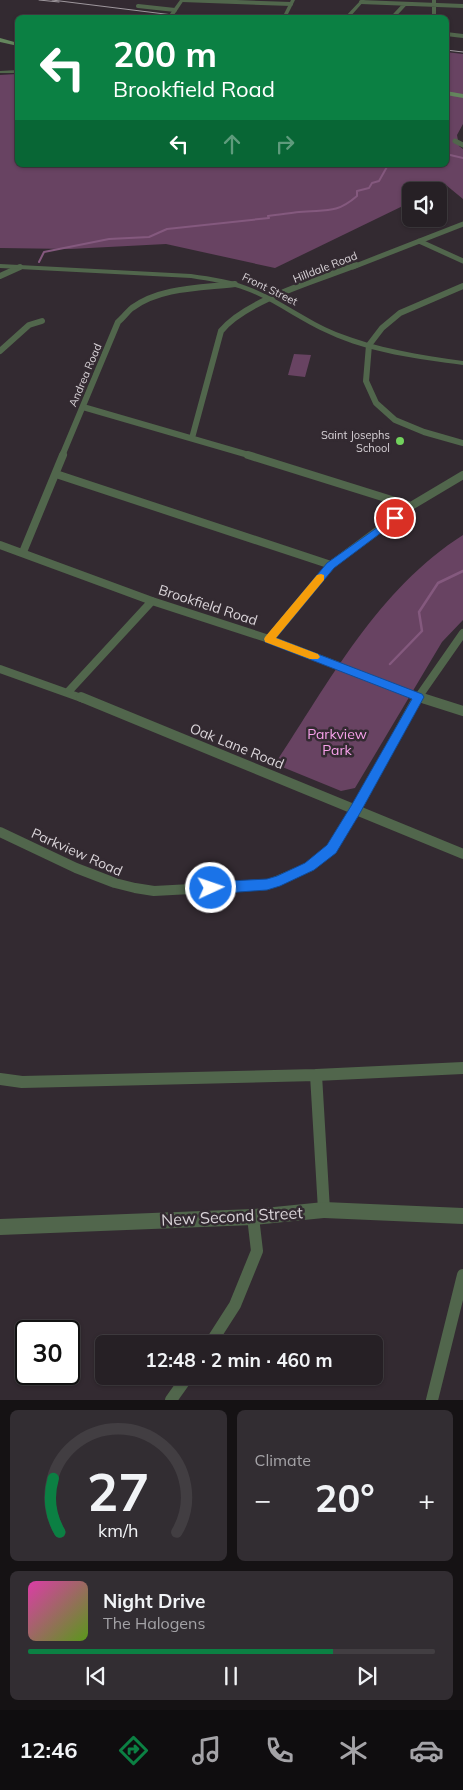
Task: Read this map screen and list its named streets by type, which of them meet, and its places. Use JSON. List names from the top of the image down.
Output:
{
  "streets": {
    "street": [
      "Hilldale Road",
      "Front Street",
      "Andrea Road",
      "Brookfield Road",
      "Oak Lane Road",
      "Parkview Road",
      "New Second Street"
    ]
  },
  "crossings": [
    ["Hilldale Road", "Front Street"],
    ["Front Street", "Andrea Road"],
    ["Andrea Road", "Brookfield Road"],
    ["Brookfield Road", "Parkview Road"],
    ["Oak Lane Road", "Parkview Road"]
  ],
  "parks": ["Parkview Park"],
  "places": ["Saint Josephs School"],
  "page": {
    "turn": ["200 m", "Brookfield Road"],
    "limit": "30",
    "trip": "12:48 · 2 min · 460 m",
    "tile": "Climate",
    "heat": ["−", "20°", "+"],
    "song": ["Night Drive", "The Halogens"],
    "tabs": "12:46",
    "gauge": ["27", "km/h"]
  }
}
